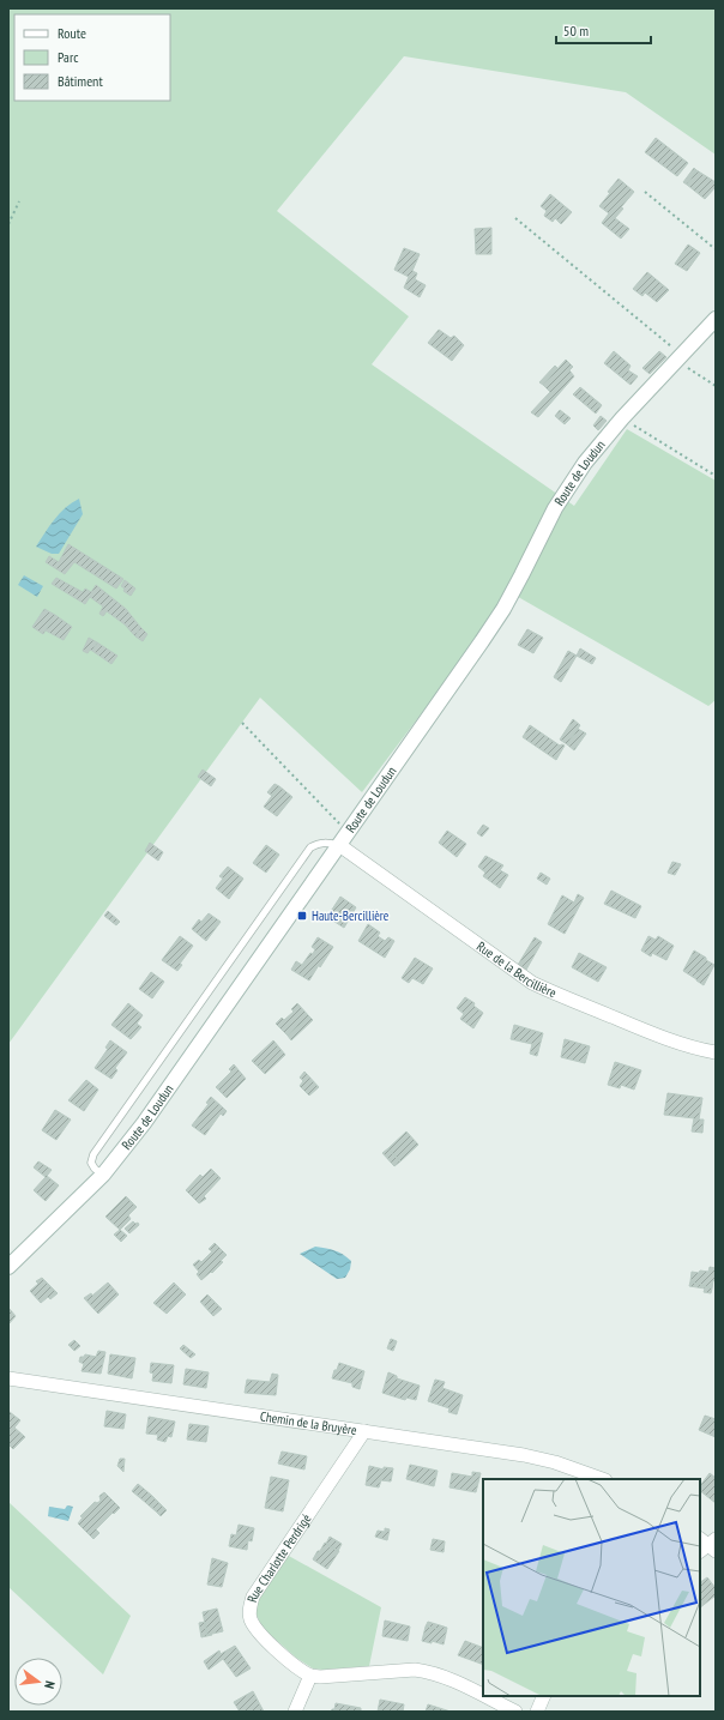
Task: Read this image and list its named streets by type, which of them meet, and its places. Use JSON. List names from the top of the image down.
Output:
{
  "streets": {
    "main road": ["Route de Loudun"],
    "street": ["Rue de la Bercillière", "Chemin de la Bruyère", "Rue Charlotte Perdrigé"]
  },
  "crossings": [
    ["Route de Loudun", "Rue de la Bercillière"],
    ["Chemin de la Bruyère", "Rue Charlotte Perdrigé"]
  ],
  "places": {
    "transit": ["Haute-Bercillière"]
  },
  "legend": ["Route", "Parc", "Bâtiment"],
  "scale_bar": "50 m",
  "north": "right"
}
